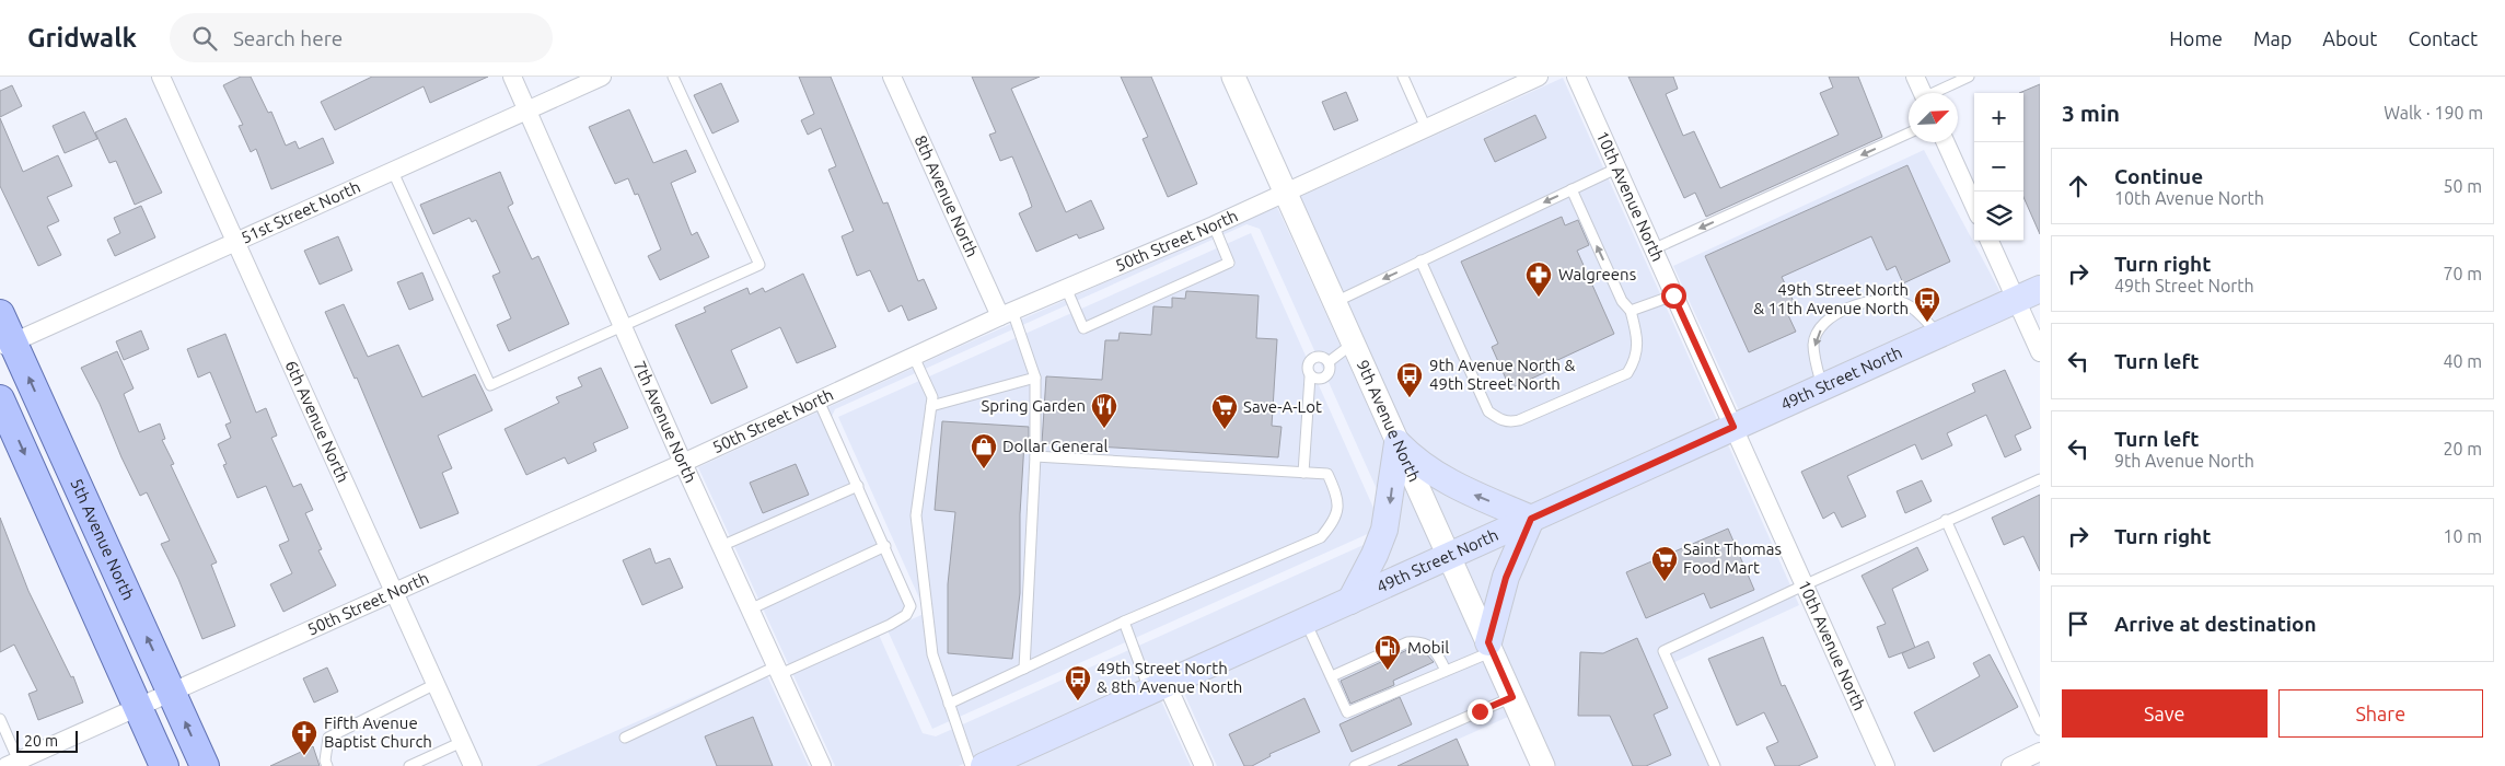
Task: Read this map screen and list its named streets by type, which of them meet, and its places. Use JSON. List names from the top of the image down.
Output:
{
  "streets": {
    "main road": ["49th Street North", "5th Avenue North"],
    "street": [
      "8th Avenue North",
      "10th Avenue North",
      "51st Street North",
      "50th Street North",
      "6th Avenue North",
      "9th Avenue North",
      "7th Avenue North"
    ]
  },
  "crossings": [
    ["8th Avenue North", "50th Street North"],
    ["10th Avenue North", "49th Street North"],
    ["51st Street North", "6th Avenue North"],
    ["51st Street North", "7th Avenue North"],
    ["51st Street North", "5th Avenue North"],
    ["50th Street North", "6th Avenue North"],
    ["50th Street North", "9th Avenue North"],
    ["50th Street North", "7th Avenue North"],
    ["50th Street North", "5th Avenue North"],
    ["49th Street North", "9th Avenue North"]
  ],
  "places": {
    "pharmacy": ["Walgreens"],
    "bus stop": ["49th Street North & 11th Avenue North", "9th Avenue North & 49th Street North", "49th Street North & 8th Avenue North"],
    "restaurant": ["Spring Garden"],
    "supermarket": ["Save-A-Lot", "Saint Thomas Food Mart"],
    "shop": ["Dollar General"],
    "fuel station": ["Mobil"],
    "church": ["Fifth Avenue Baptist Church"]
  },
  "scale_bar": "20 m",
  "north": "top right",
  "page": {
    "header": "Gridwalk",
    "search": "Search here",
    "nav": [
      "Home",
      "Map",
      "About",
      "Contact"
    ],
    "heading": ["3 min", "Walk · 190 m"],
    "map_buttons": ["+", "−"],
    "list": [
      ["Continue", "10th Avenue North", "50 m"],
      ["Turn right", "49th Street North", "70 m"],
      ["Turn left", "40 m"],
      ["Turn left", "9th Avenue North", "20 m"],
      ["Turn right", "10 m"],
      "Arrive at destination"
    ],
    "buttons": ["Save", "Share"],
    "scale": "20 m"
  }
}
